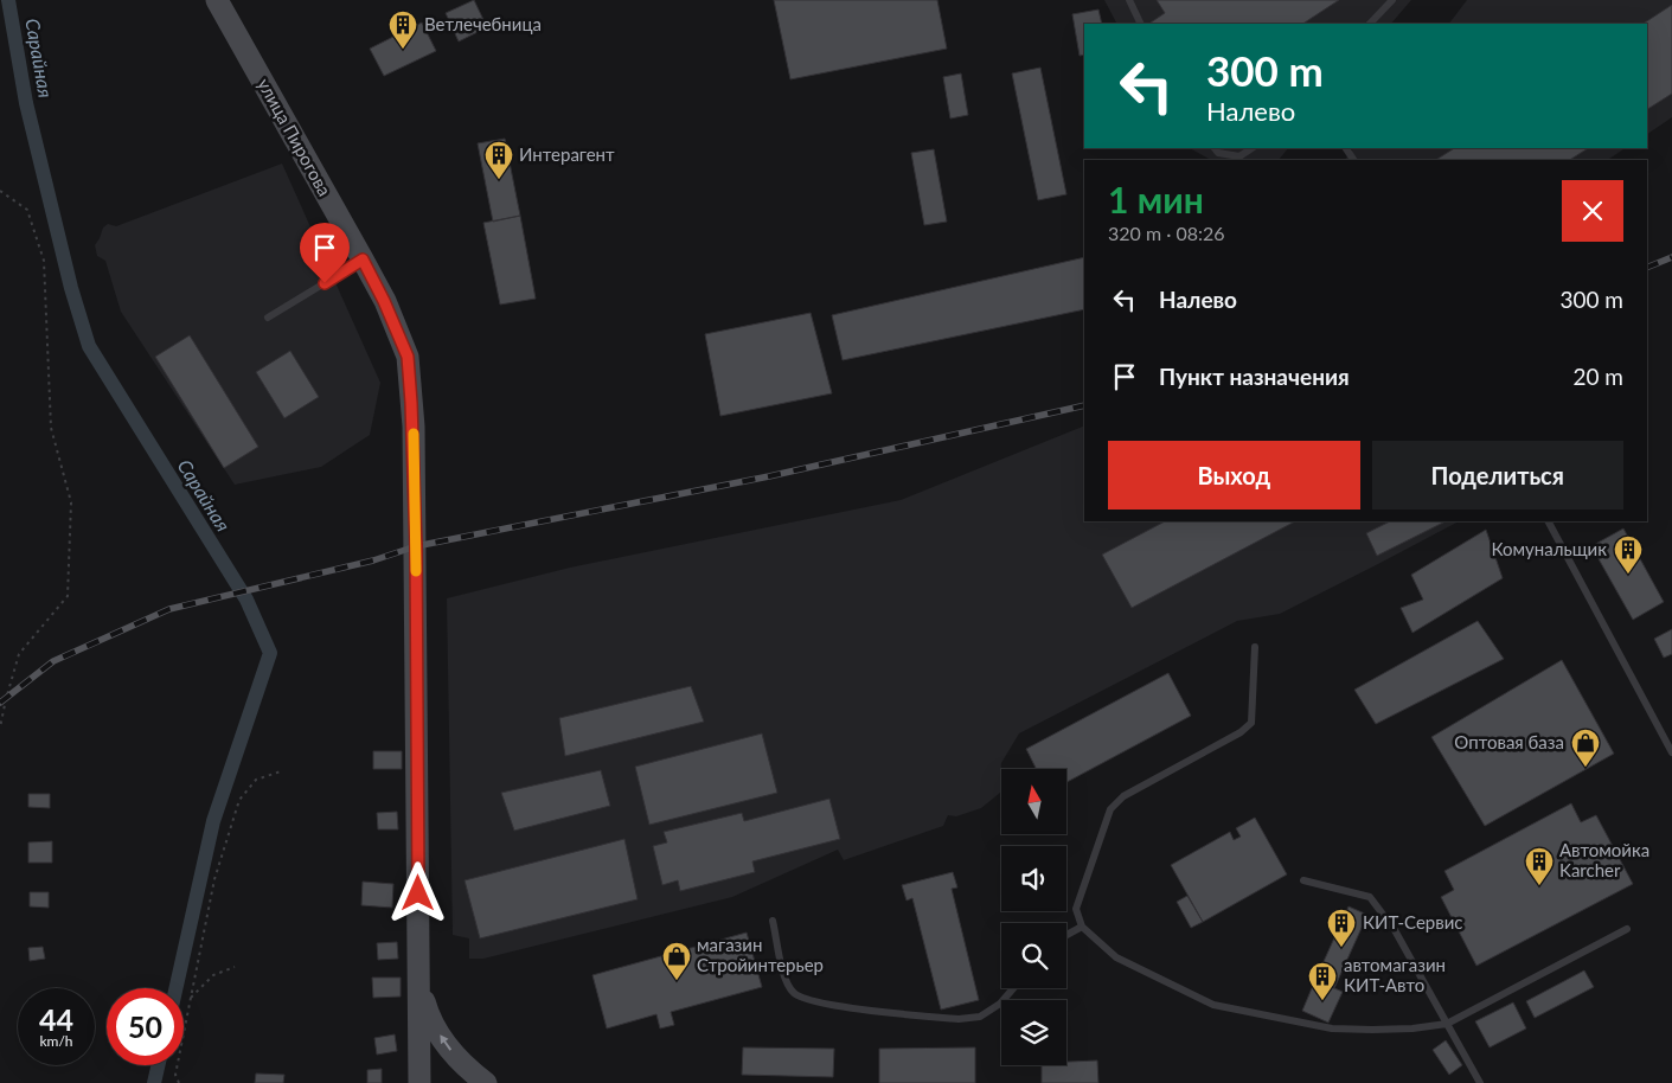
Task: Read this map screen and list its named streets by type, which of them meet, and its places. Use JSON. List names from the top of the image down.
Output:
{
  "streets": {
    "main road": ["улица Пирогова"]
  },
  "water": ["Сарайная"],
  "places": {
    "building": [
      "Ветлечебница",
      "Интерагент",
      "Комунальщик",
      "Автомойка Karcher",
      "КИТ-Сервис",
      "автомагазин КИТ-Авто"
    ],
    "shop": ["Оптовая база", "магазин Стройинтерьер"]
  },
  "north": "top",
  "page": {
    "turn": ["300 m", "Налево"],
    "heading": ["1 мин", "320 m · 08:26"],
    "list": [
      {
        "name": "Налево",
        "value": "300 m"
      },
      {
        "name": "Пункт назначения",
        "value": "20 m"
      }
    ],
    "buttons": ["Выход", "Поделиться"],
    "speed": "44 km/h",
    "limit": "50"
  }
}
